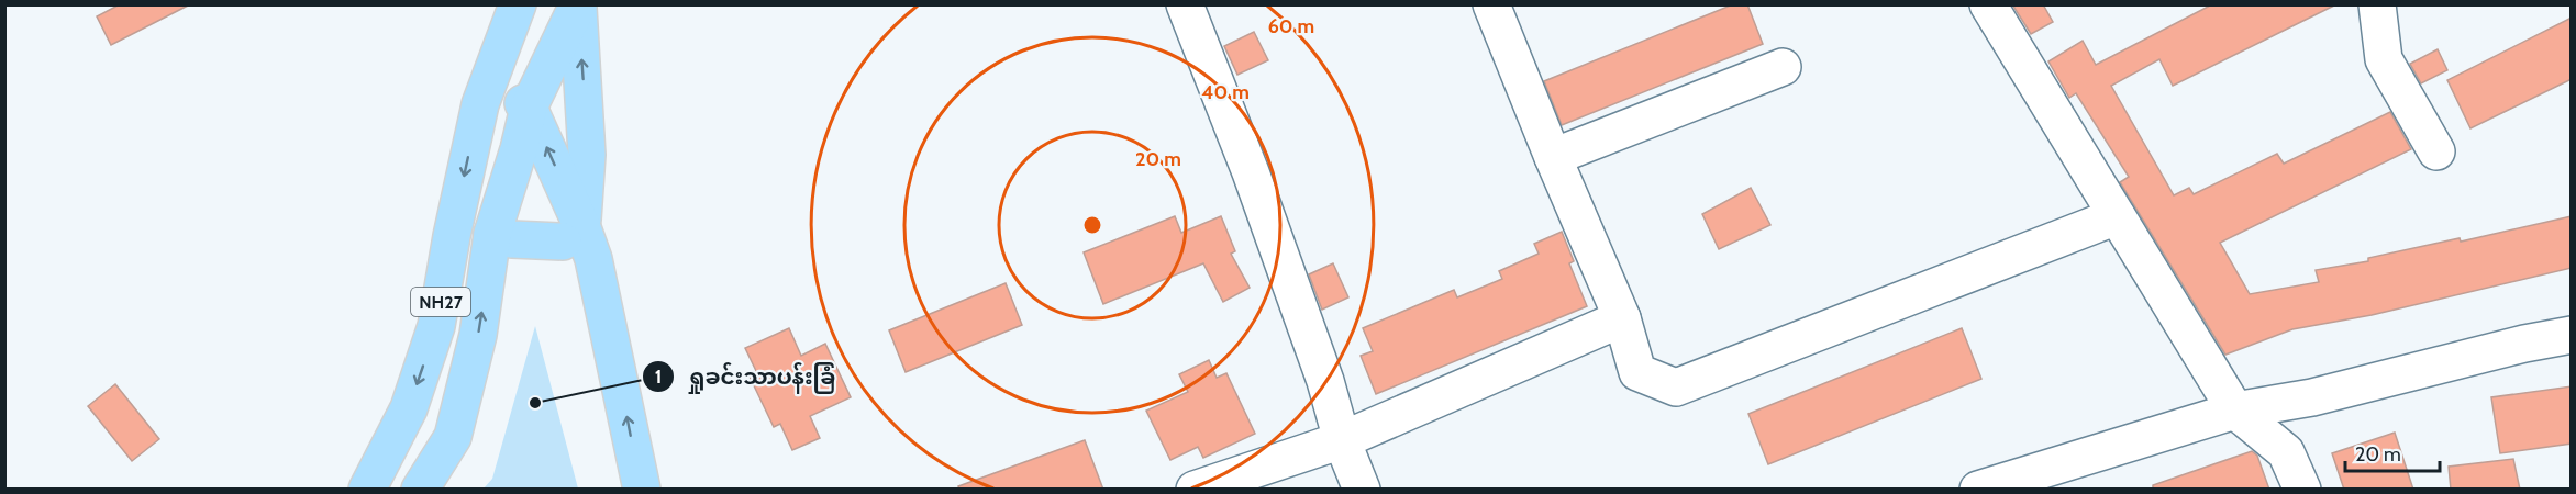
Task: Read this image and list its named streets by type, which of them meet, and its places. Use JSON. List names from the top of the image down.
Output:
{
  "streets": {
    "highway": ["NH27"]
  },
  "places": ["ရှုခင်းသာပန်းခြံ"],
  "scale_bar": "20 m",
  "rings": ["60 m", "40 m", "20 m"]
}
